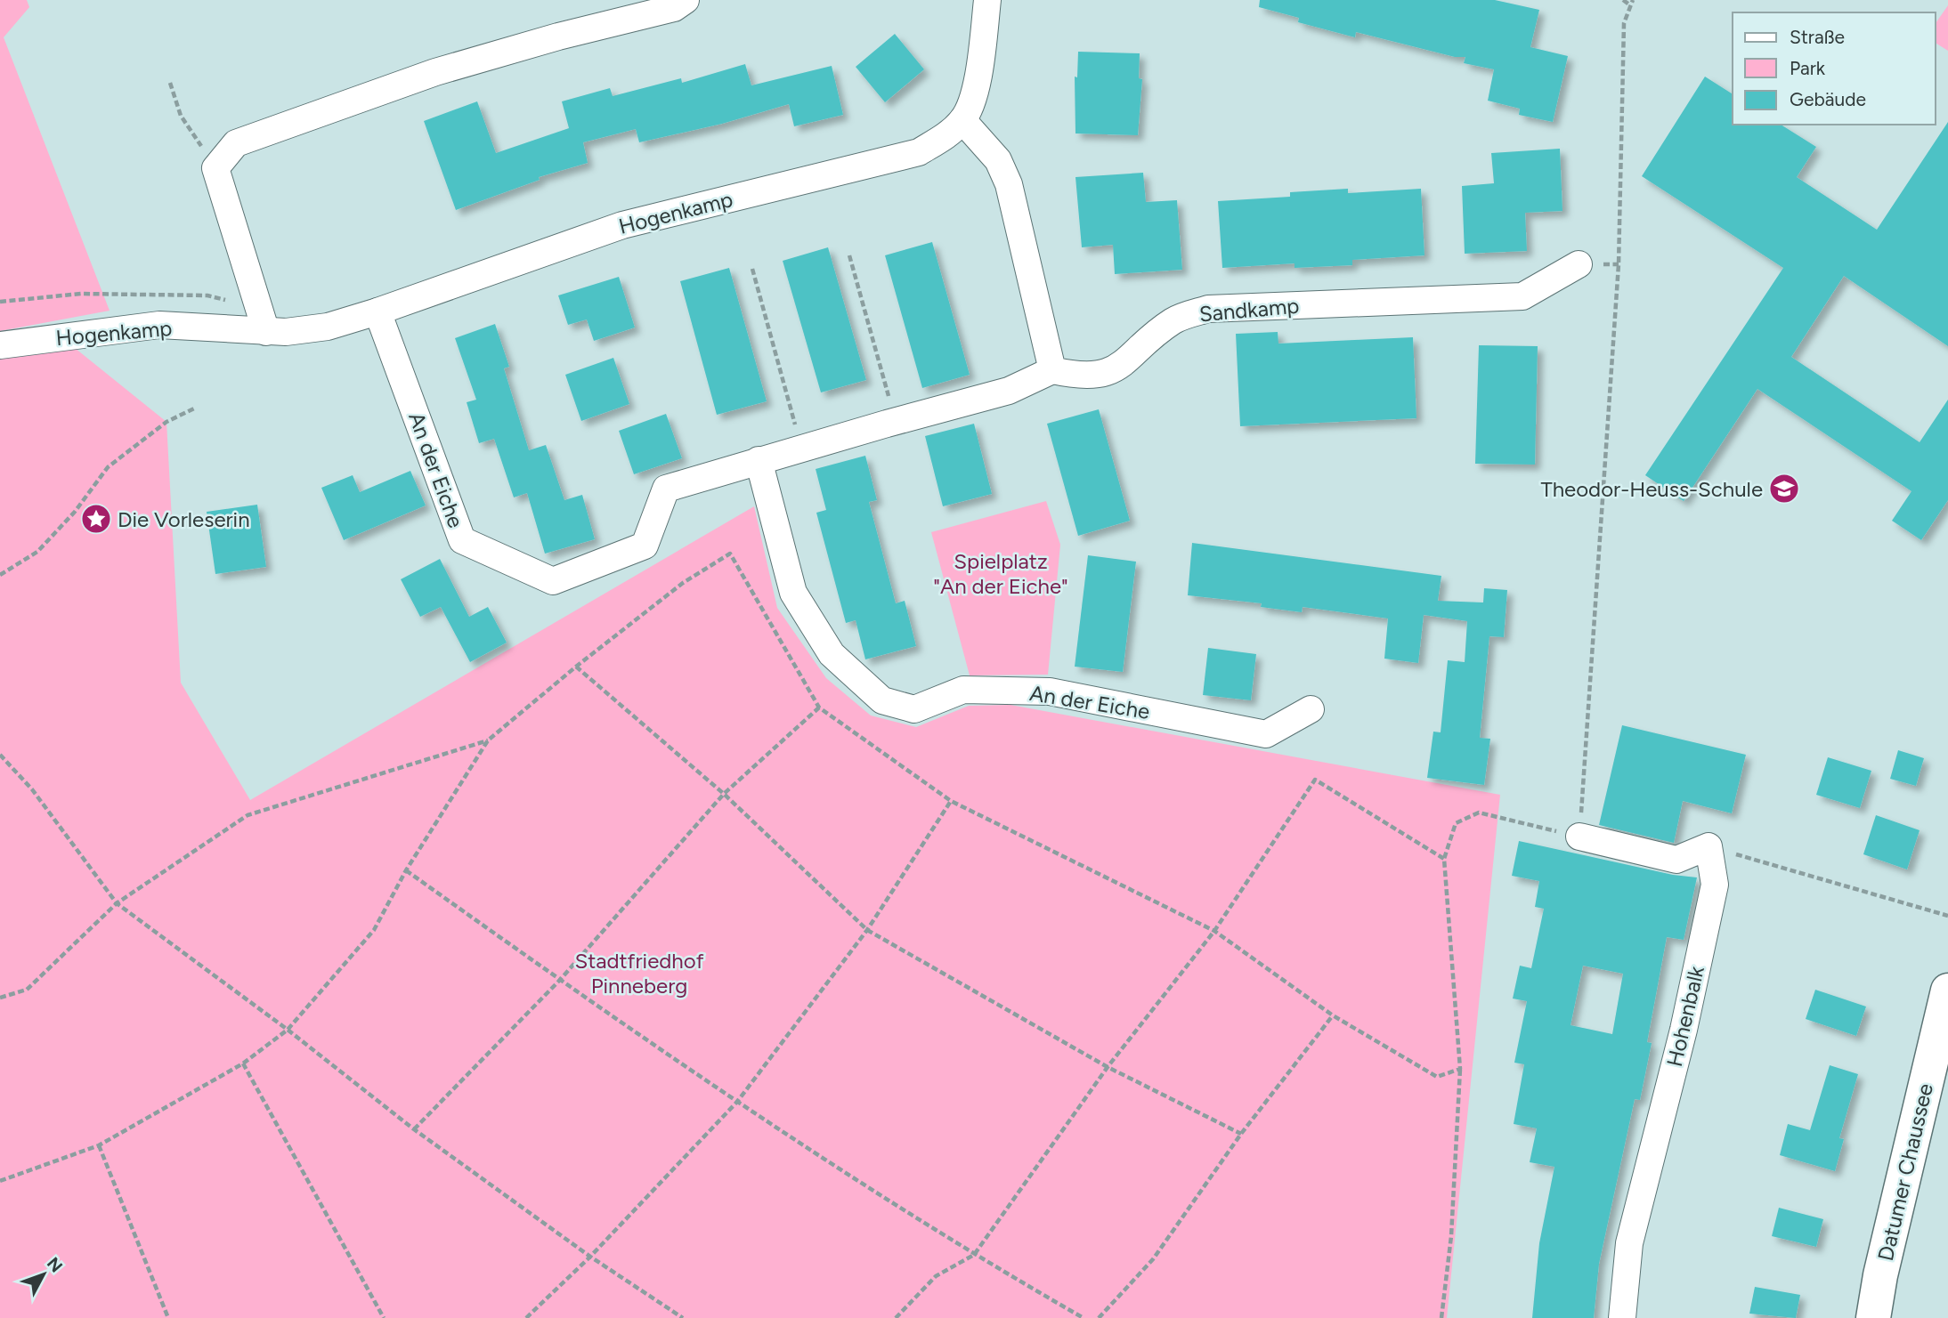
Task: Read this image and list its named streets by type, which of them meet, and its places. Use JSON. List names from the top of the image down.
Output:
{
  "streets": {
    "street": [
      "Hogenkamp",
      "Sandkamp",
      "An der Eiche",
      "Hohenbalk",
      "Datumer Chaussee"
    ]
  },
  "crossings": [
    ["Hogenkamp", "An der Eiche"],
    ["Sandkamp", "An der Eiche"]
  ],
  "parks": ["Spielplatz \"An der Eiche\"", "Stadtfriedhof Pinneberg"],
  "places": {
    "school or university": ["Theodor-Heuss-Schule"],
    "place": ["Die Vorleserin"]
  },
  "legend": ["Straße", "Park", "Gebäude"],
  "north": "top right"
}
